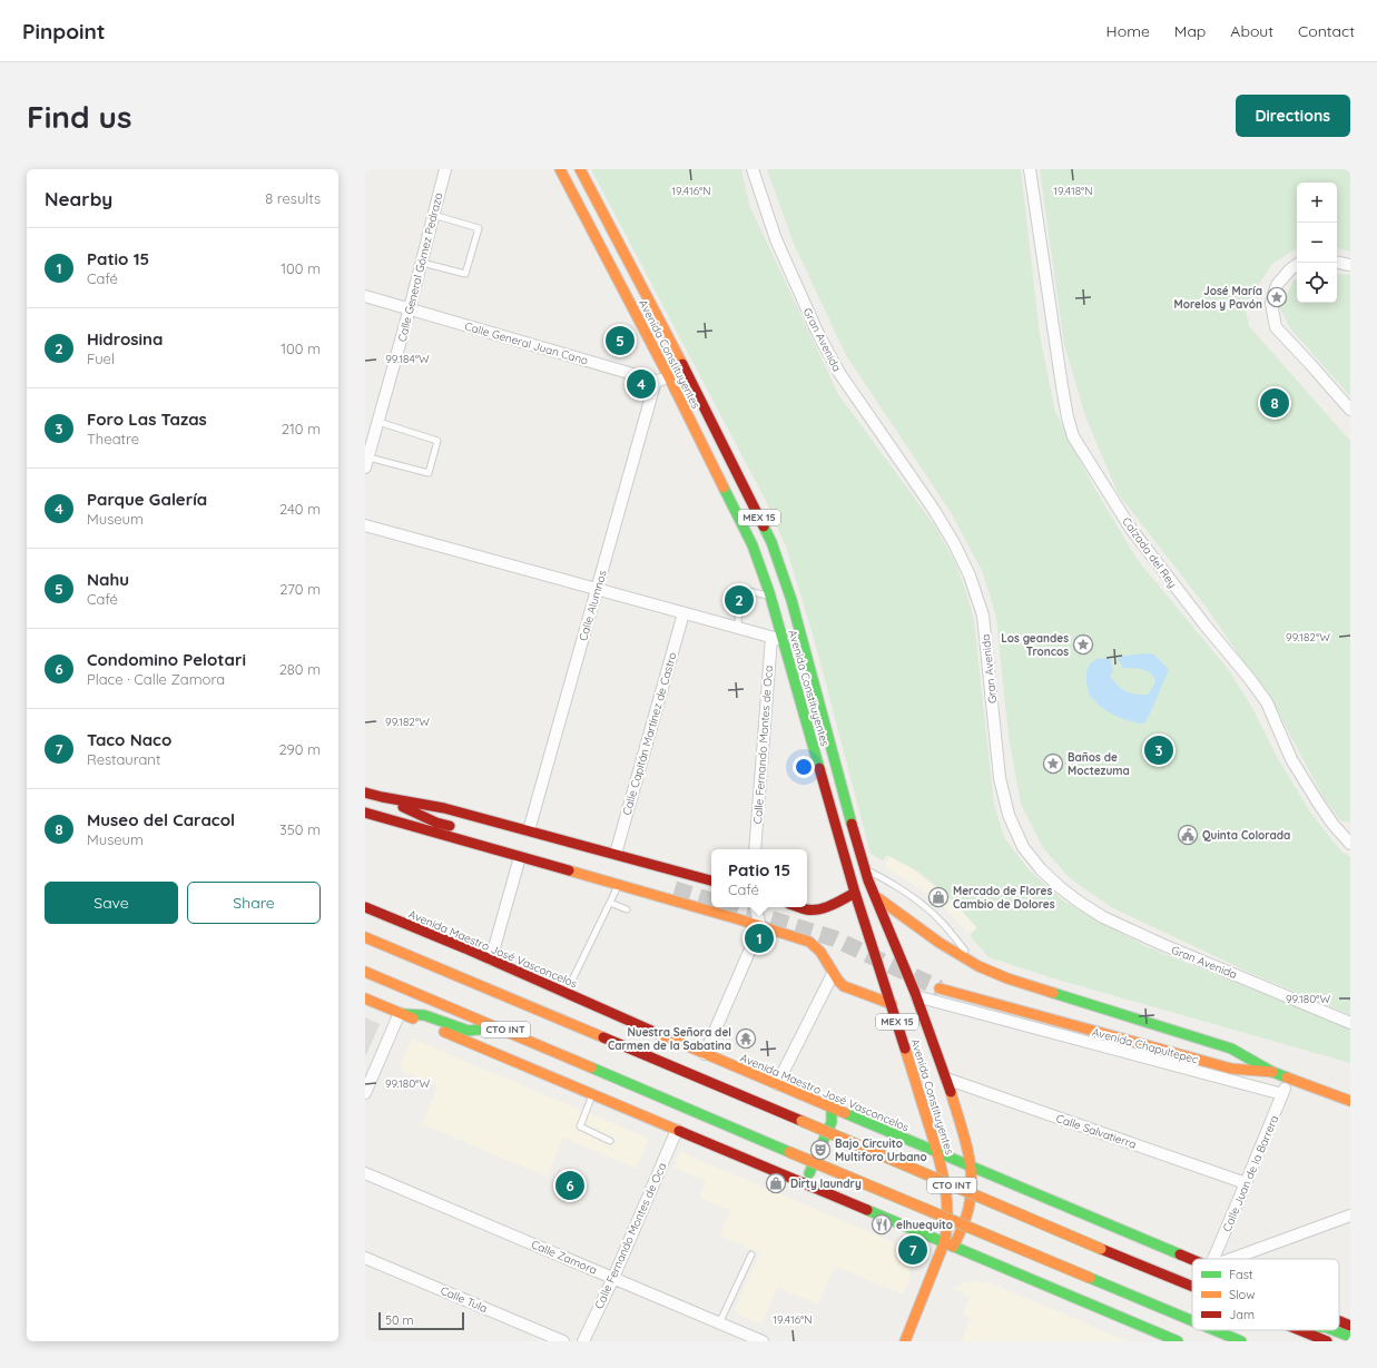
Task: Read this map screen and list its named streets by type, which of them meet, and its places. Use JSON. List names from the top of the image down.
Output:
{
  "streets": {
    "main road": [
      "Avenida Constituyentes",
      "MEX 15",
      "Avenida Maestro José Vasconcelos",
      "CTO INT",
      "Avenida Chapultepec"
    ],
    "street": [
      "Calle General Gómez Pedraza",
      "Gran Avenida",
      "Calle General Juan Cano",
      "Calzada del Rey",
      "Calle Alumnos",
      "Calle Capitán Martínez de Castro",
      "Calle Fernando Montes de Oca",
      "Calle Salvatierra",
      "Calle Juan de la Barrera",
      "Calle Zamora",
      "Calle Tula"
    ]
  },
  "crossings": [
    ["Calle General Gómez Pedraza", "Calle General Juan Cano"],
    ["Calle General Juan Cano", "Avenida Constituyentes"],
    ["Calle General Juan Cano", "Calle Alumnos"],
    ["Avenida Constituyentes", "Avenida Maestro José Vasconcelos"],
    ["Avenida Constituyentes", "CTO INT"],
    ["Avenida Constituyentes", "Avenida Chapultepec"],
    ["Avenida Constituyentes", "Calle Salvatierra"],
    ["Calle Fernando Montes de Oca", "CTO INT"],
    ["Calle Fernando Montes de Oca", "Calle Zamora"],
    ["Avenida Chapultepec", "Calle Juan de la Barrera"],
    ["Calle Salvatierra", "Calle Juan de la Barrera"]
  ],
  "places": {
    "place": ["José María Morelos y Pavón", "Los geandes Troncos", "Baños de Moctezuma"],
    "public building": ["Quinta Colorada"],
    "shop": ["Mercado de Flores Cambio de Dolores", "Dirty laundry"],
    "temple": ["Nuestra Señora del Carmen de la Sabatina"],
    "theatre": ["Bajo Circuito Multiforo Urbano"],
    "restaurant": ["elhuequito"]
  },
  "legend": ["Fast", "Slow", "Jam"],
  "scale_bar": "50 m",
  "page": {
    "header": "Pinpoint",
    "nav": [
      "Home",
      "Map",
      "About",
      "Contact"
    ],
    "buttons": [
      "Directions",
      ["Save", "Share"]
    ],
    "title": "Find us",
    "heading": ["Nearby", "8 results"],
    "map_buttons": ["+", "−"],
    "list": [
      {
        "mark": "1",
        "name": "Patio 15",
        "note": "Café",
        "value": "100 m"
      },
      {
        "mark": "2",
        "name": "Hidrosina",
        "note": "Fuel",
        "value": "100 m"
      },
      {
        "mark": "3",
        "name": "Foro Las Tazas",
        "note": "Theatre",
        "value": "210 m"
      },
      {
        "mark": "4",
        "name": "Parque Galería",
        "note": "Museum",
        "value": "240 m"
      },
      {
        "mark": "5",
        "name": "Nahu",
        "note": "Café",
        "value": "270 m"
      },
      {
        "mark": "6",
        "name": "Condomino Pelotari",
        "note": "Place · Calle Zamora",
        "value": "280 m"
      },
      {
        "mark": "7",
        "name": "Taco Naco",
        "note": "Restaurant",
        "value": "290 m"
      },
      {
        "mark": "8",
        "name": "Museo del Caracol",
        "note": "Museum",
        "value": "350 m"
      }
    ],
    "pins": [
      "5",
      "4",
      "8",
      "2",
      "3",
      "1",
      "6",
      "7"
    ],
    "popup": ["Patio 15", "Café"],
    "scale": "50 m"
  },
  "coordinates": [
    "19.416°N",
    "19.418°N",
    "99.184°W",
    "99.182°W",
    "99.180°W"
  ]
}
